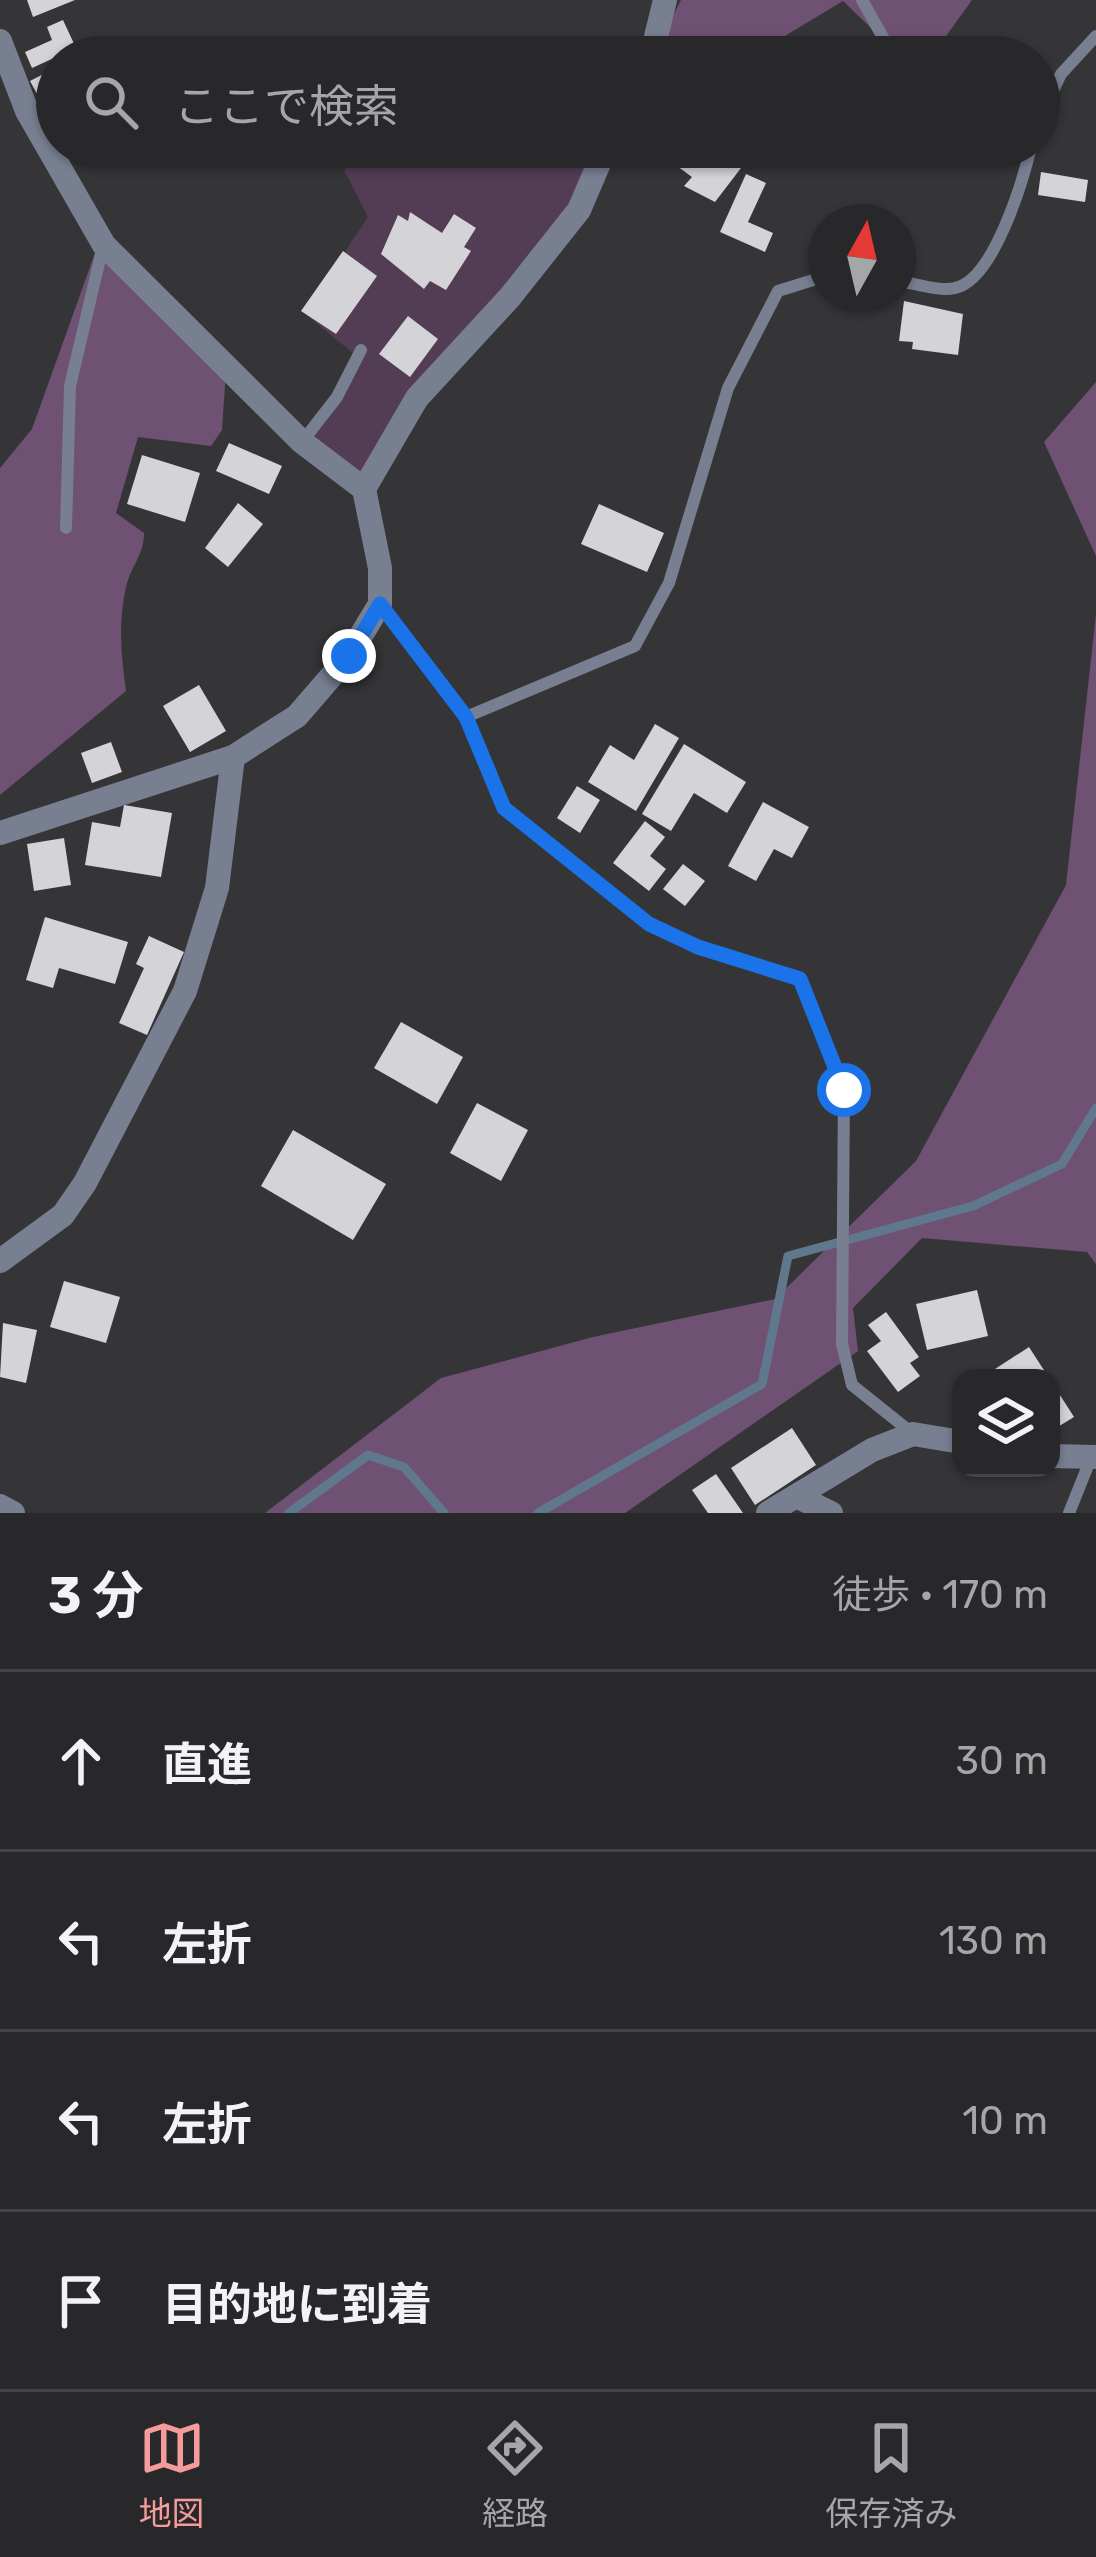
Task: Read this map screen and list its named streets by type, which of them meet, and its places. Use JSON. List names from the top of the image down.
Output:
{
  "north": "top",
  "page": {
    "search": "ここで検索",
    "heading": ["3 分", "徒歩 · 170 m"],
    "list": [
      ["直進", "30 m"],
      ["左折", "130 m"],
      ["左折", "10 m"],
      "目的地に到着"
    ],
    "nav": ["地図", "経路", "保存済み"]
  }
}
